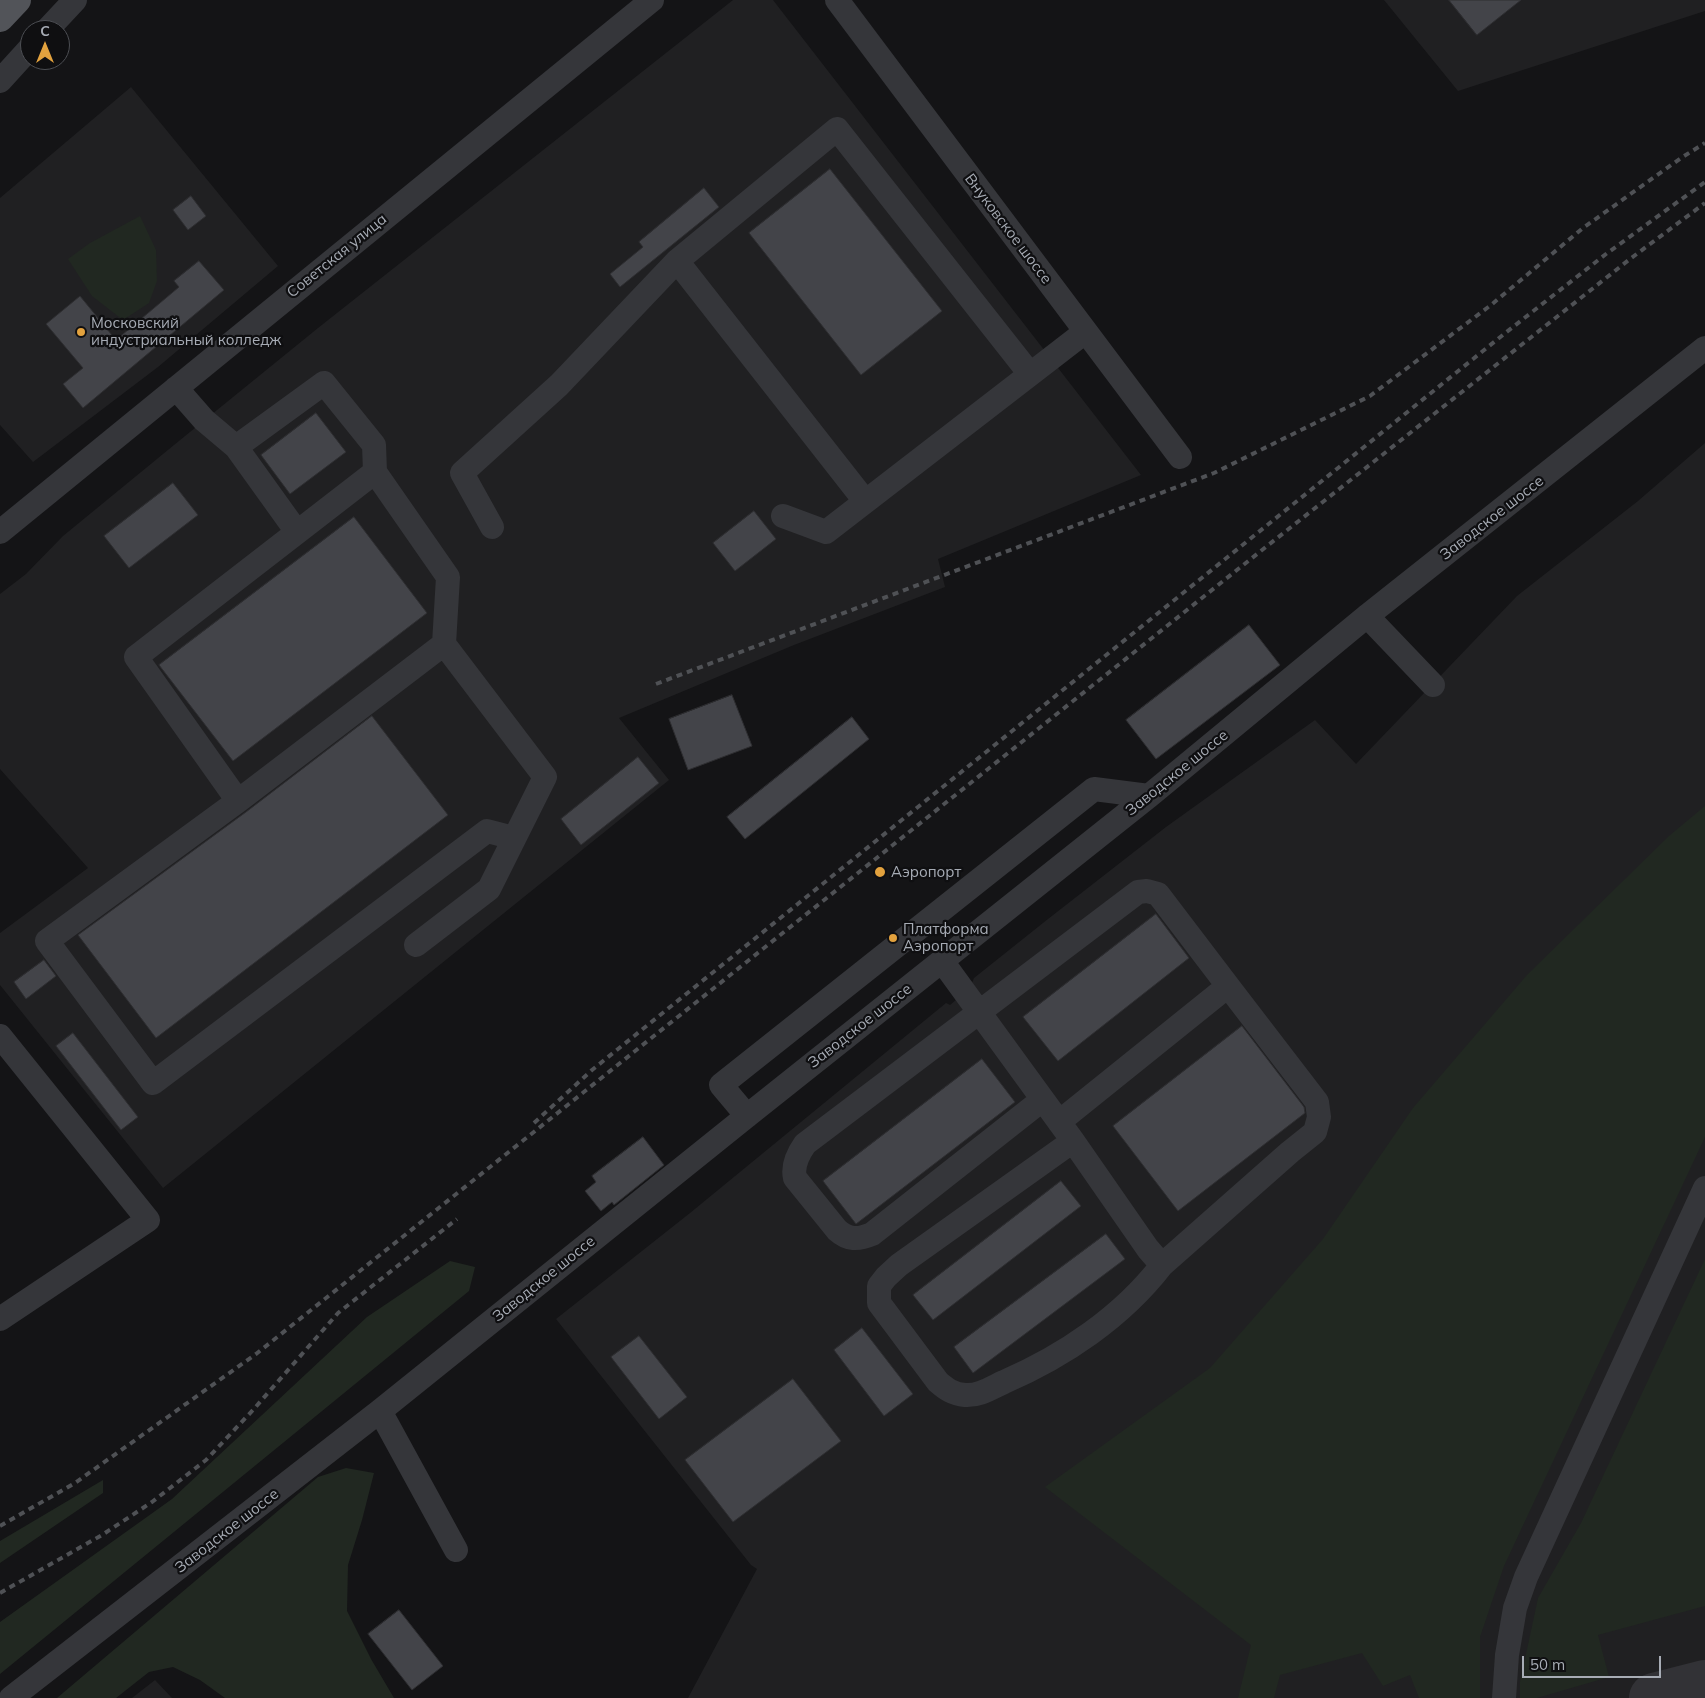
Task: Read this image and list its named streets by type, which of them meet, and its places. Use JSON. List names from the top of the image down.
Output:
{
  "streets": {
    "street": ["Внуковское шоссе", "Советская улица", "Заводское шоссе"]
  },
  "places": ["Московский индустриальный колледж", "Аэропорт", "Платформа Аэропорт"],
  "scale_bar": "50 m",
  "north": "top"
}
